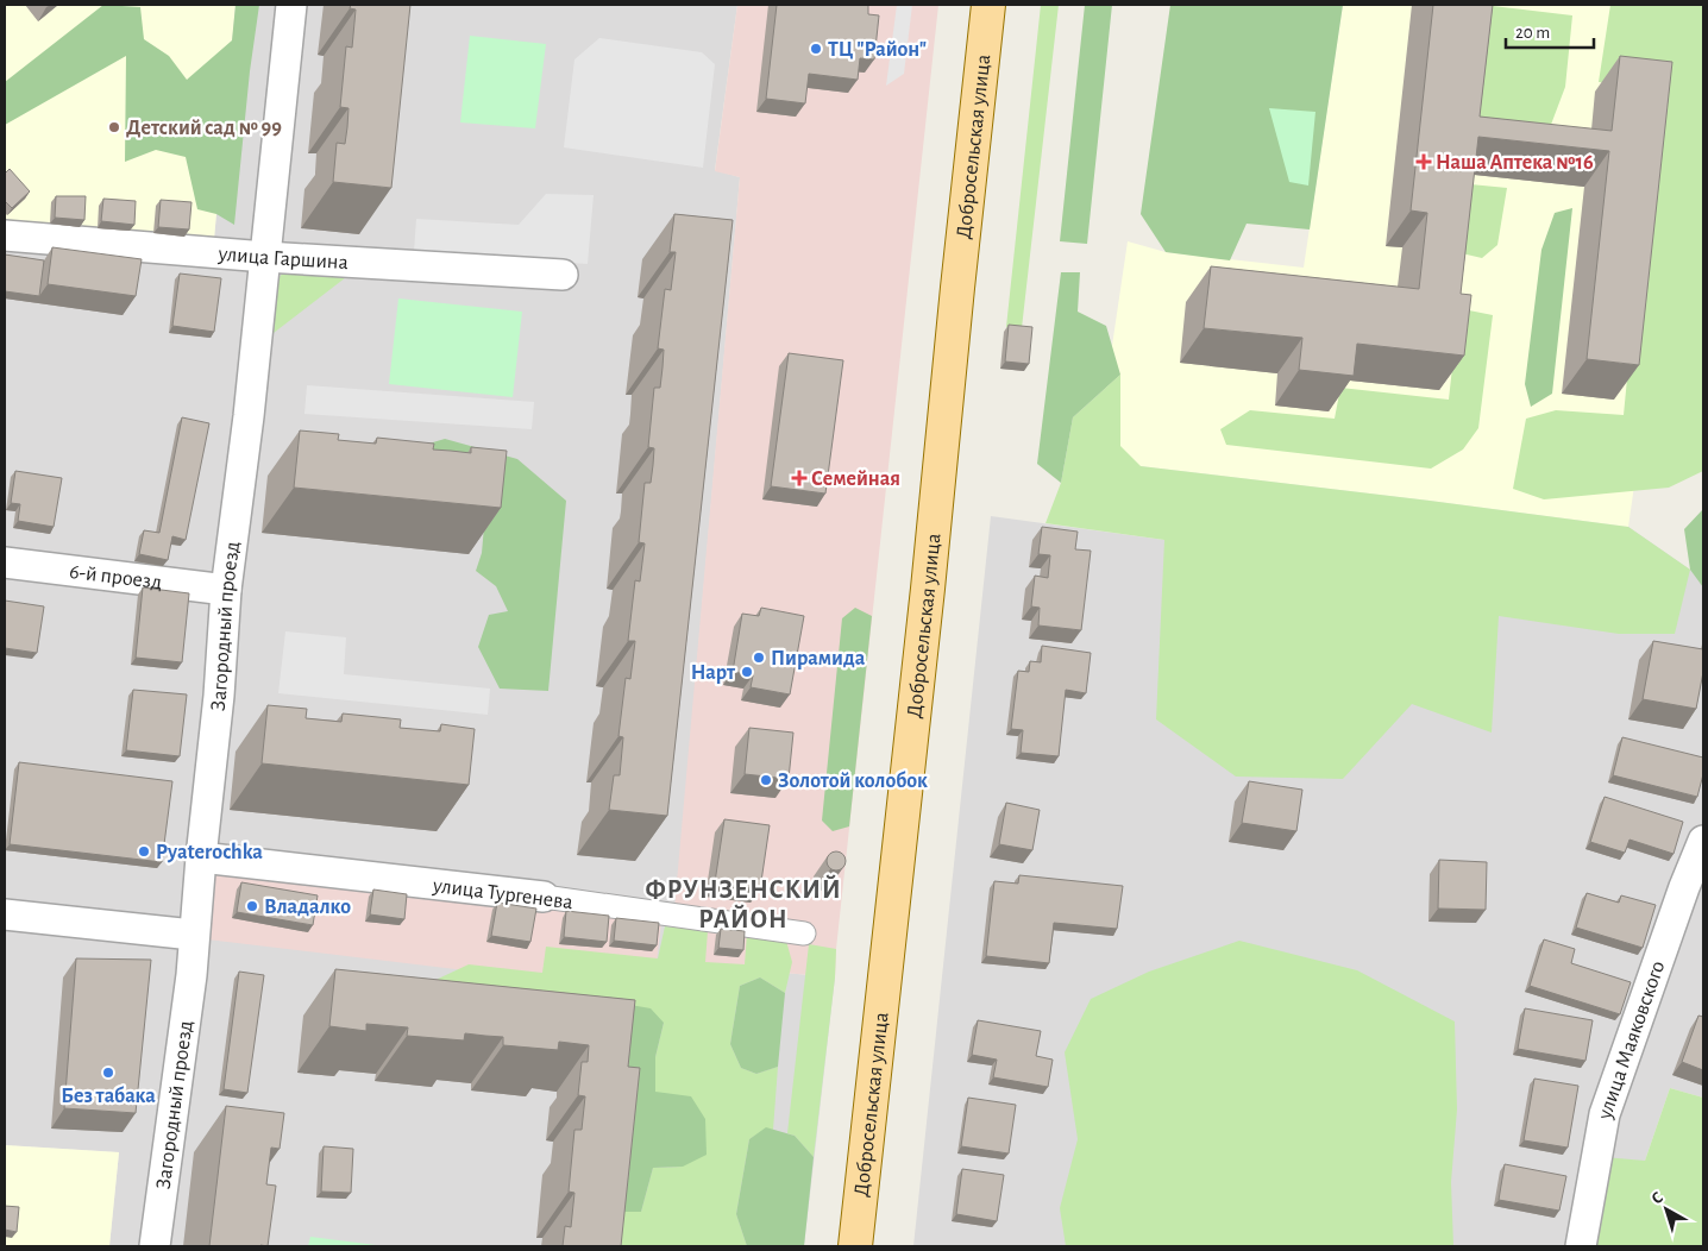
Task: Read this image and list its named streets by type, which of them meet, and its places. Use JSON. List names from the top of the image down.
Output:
{
  "streets": {
    "main road": ["Добросельская улица"],
    "street": [
      "улица Гаршина",
      "6-й проезд",
      "Загородный проезд",
      "улица Тургенева",
      "улица Маяковского"
    ]
  },
  "crossings": [
    ["улица Гаршина", "Загородный проезд"],
    ["6-й проезд", "Загородный проезд"],
    ["Загородный проезд", "улица Тургенева"]
  ],
  "districts": ["ФРУНЗЕНСКИЙ РАЙОН"],
  "places": {
    "other": [
      "ТЦ \"Район\"",
      "Детский сад № 99",
      "Пирамида",
      "Нарт",
      "Золотой колобок",
      "Pyaterochka",
      "Владалко",
      "Без табака"
    ],
    "health": ["Наша Аптека №16", "Семейная"]
  },
  "scale_bar": "20 m",
  "north": "top left"
}
